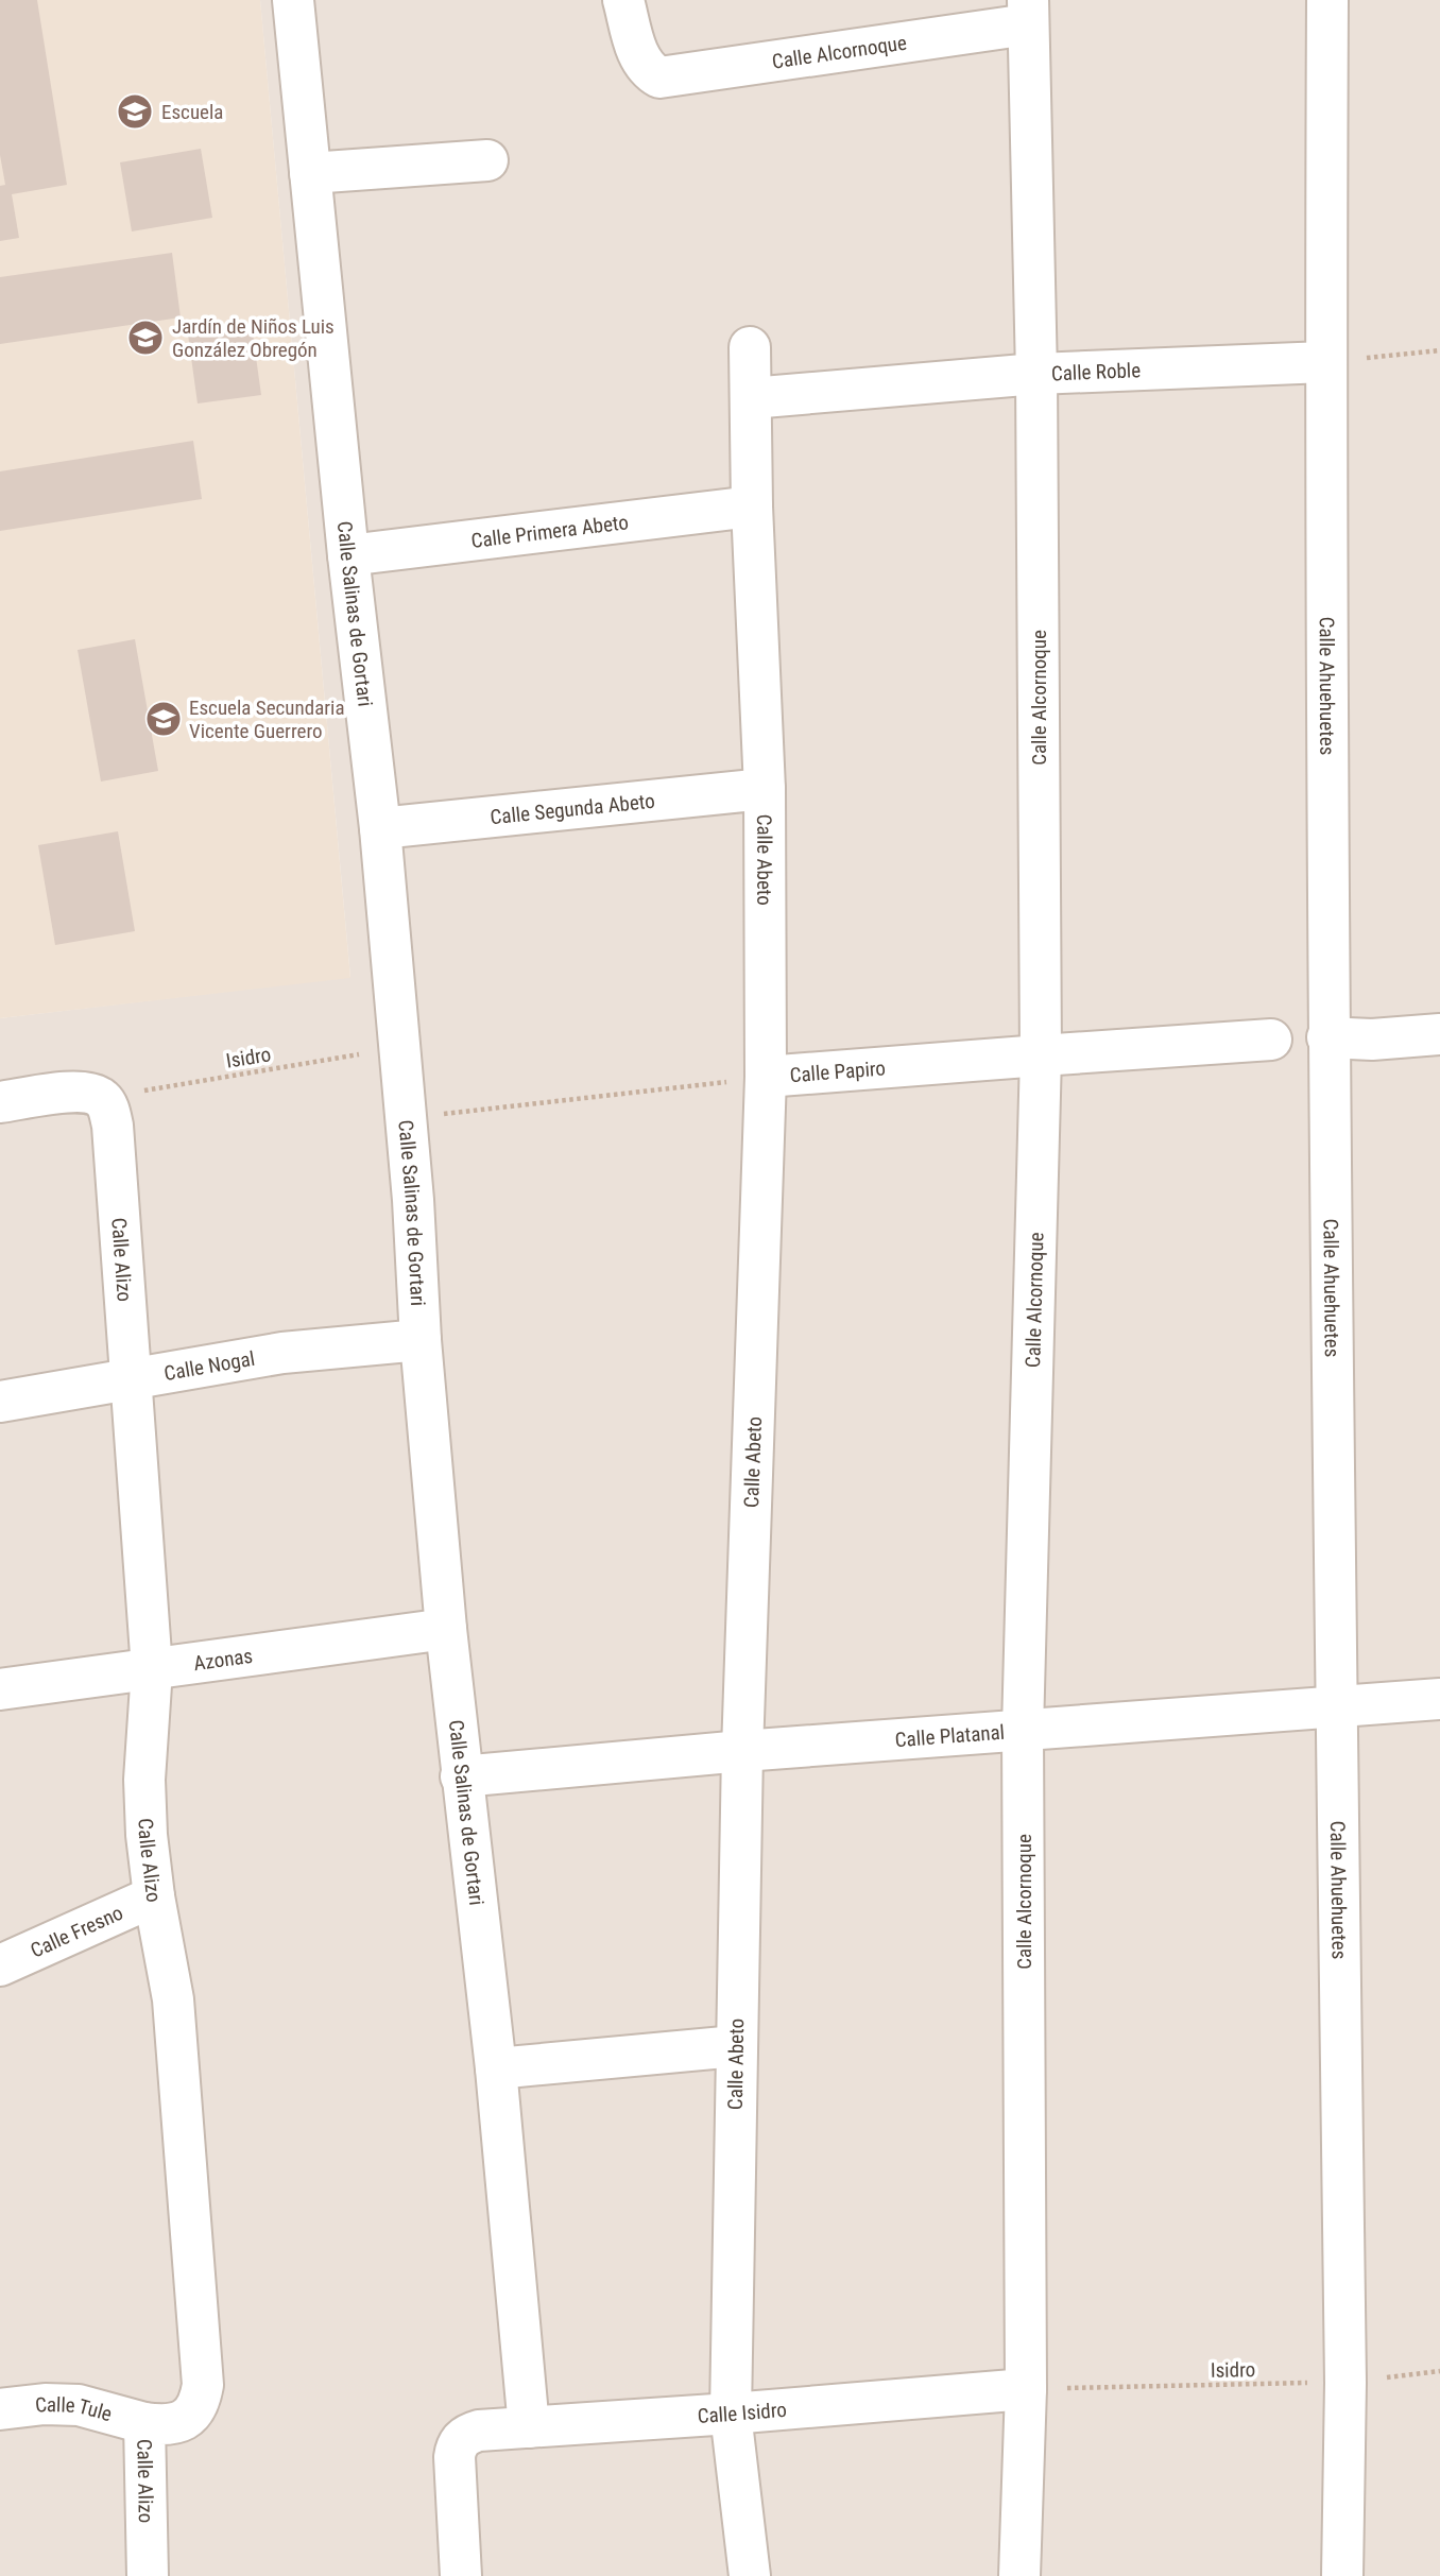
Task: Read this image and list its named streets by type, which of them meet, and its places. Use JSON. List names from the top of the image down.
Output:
{
  "streets": {
    "street": [
      "Calle Alcornoque",
      "Calle Roble",
      "Calle Primera Abeto",
      "Calle Salinas de Gortari",
      "Calle Ahuehuetes",
      "Calle Segunda Abeto",
      "Calle Abeto",
      "Calle Papiro",
      "Calle Alizo",
      "Calle Nogal",
      "Azonas",
      "Calle Platanal",
      "Calle Fresno",
      "Calle Tule",
      "Calle Isidro"
    ],
    "path": ["Isidro"]
  },
  "crossings": [
    ["Calle Alcornoque", "Calle Roble"],
    ["Calle Alcornoque", "Isidro"],
    ["Calle Alcornoque", "Calle Papiro"],
    ["Calle Alcornoque", "Calle Platanal"],
    ["Calle Alcornoque", "Calle Isidro"],
    ["Calle Roble", "Calle Ahuehuetes"],
    ["Calle Roble", "Calle Abeto"],
    ["Calle Primera Abeto", "Calle Salinas de Gortari"],
    ["Calle Primera Abeto", "Calle Abeto"],
    ["Calle Salinas de Gortari", "Calle Segunda Abeto"],
    ["Calle Salinas de Gortari", "Isidro"],
    ["Calle Salinas de Gortari", "Calle Papiro"],
    ["Calle Salinas de Gortari", "Calle Nogal"],
    ["Calle Salinas de Gortari", "Azonas"],
    ["Calle Salinas de Gortari", "Calle Platanal"],
    ["Calle Salinas de Gortari", "Calle Isidro"],
    ["Calle Ahuehuetes", "Isidro"],
    ["Calle Ahuehuetes", "Calle Platanal"],
    ["Calle Segunda Abeto", "Calle Abeto"],
    ["Calle Abeto", "Calle Papiro"],
    ["Calle Abeto", "Calle Platanal"],
    ["Calle Abeto", "Calle Isidro"],
    ["Isidro", "Calle Alizo"],
    ["Isidro", "Calle Isidro"],
    ["Calle Alizo", "Calle Nogal"],
    ["Calle Alizo", "Azonas"],
    ["Calle Alizo", "Calle Fresno"],
    ["Calle Alizo", "Calle Tule"]
  ],
  "places": {
    "school or university": ["Escuela", "Jardín de Niños Luis González Obregón", "Escuela Secundaria Vicente Guerrero"]
  }
}
